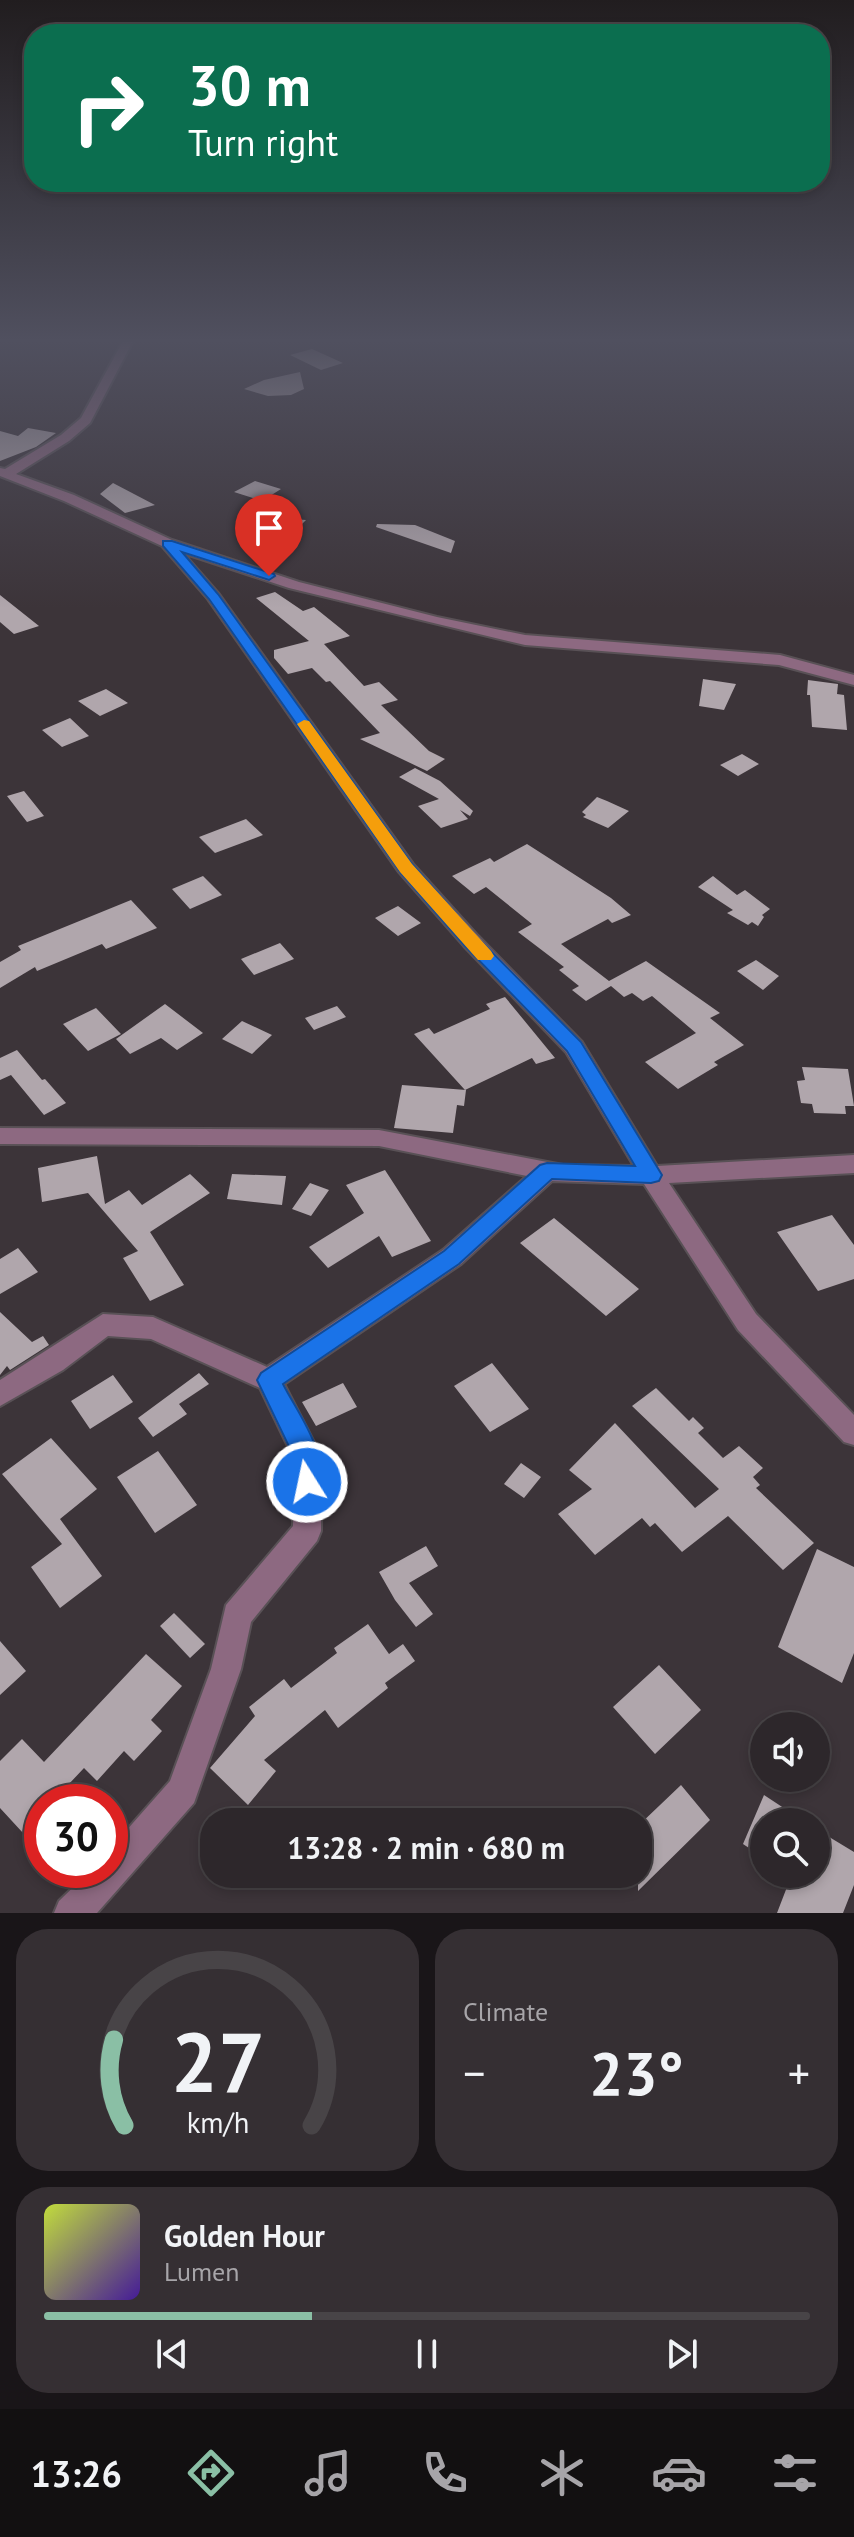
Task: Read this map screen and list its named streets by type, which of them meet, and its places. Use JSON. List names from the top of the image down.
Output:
{
  "page": {
    "turn": ["30 m", "Turn right"],
    "limit": "30",
    "trip": "13:28 · 2 min · 680 m",
    "tile": "Climate",
    "heat": ["−", "23°", "+"],
    "song": ["Golden Hour", "Lumen"],
    "tabs": "13:26",
    "gauge": ["27", "km/h"]
  }
}
